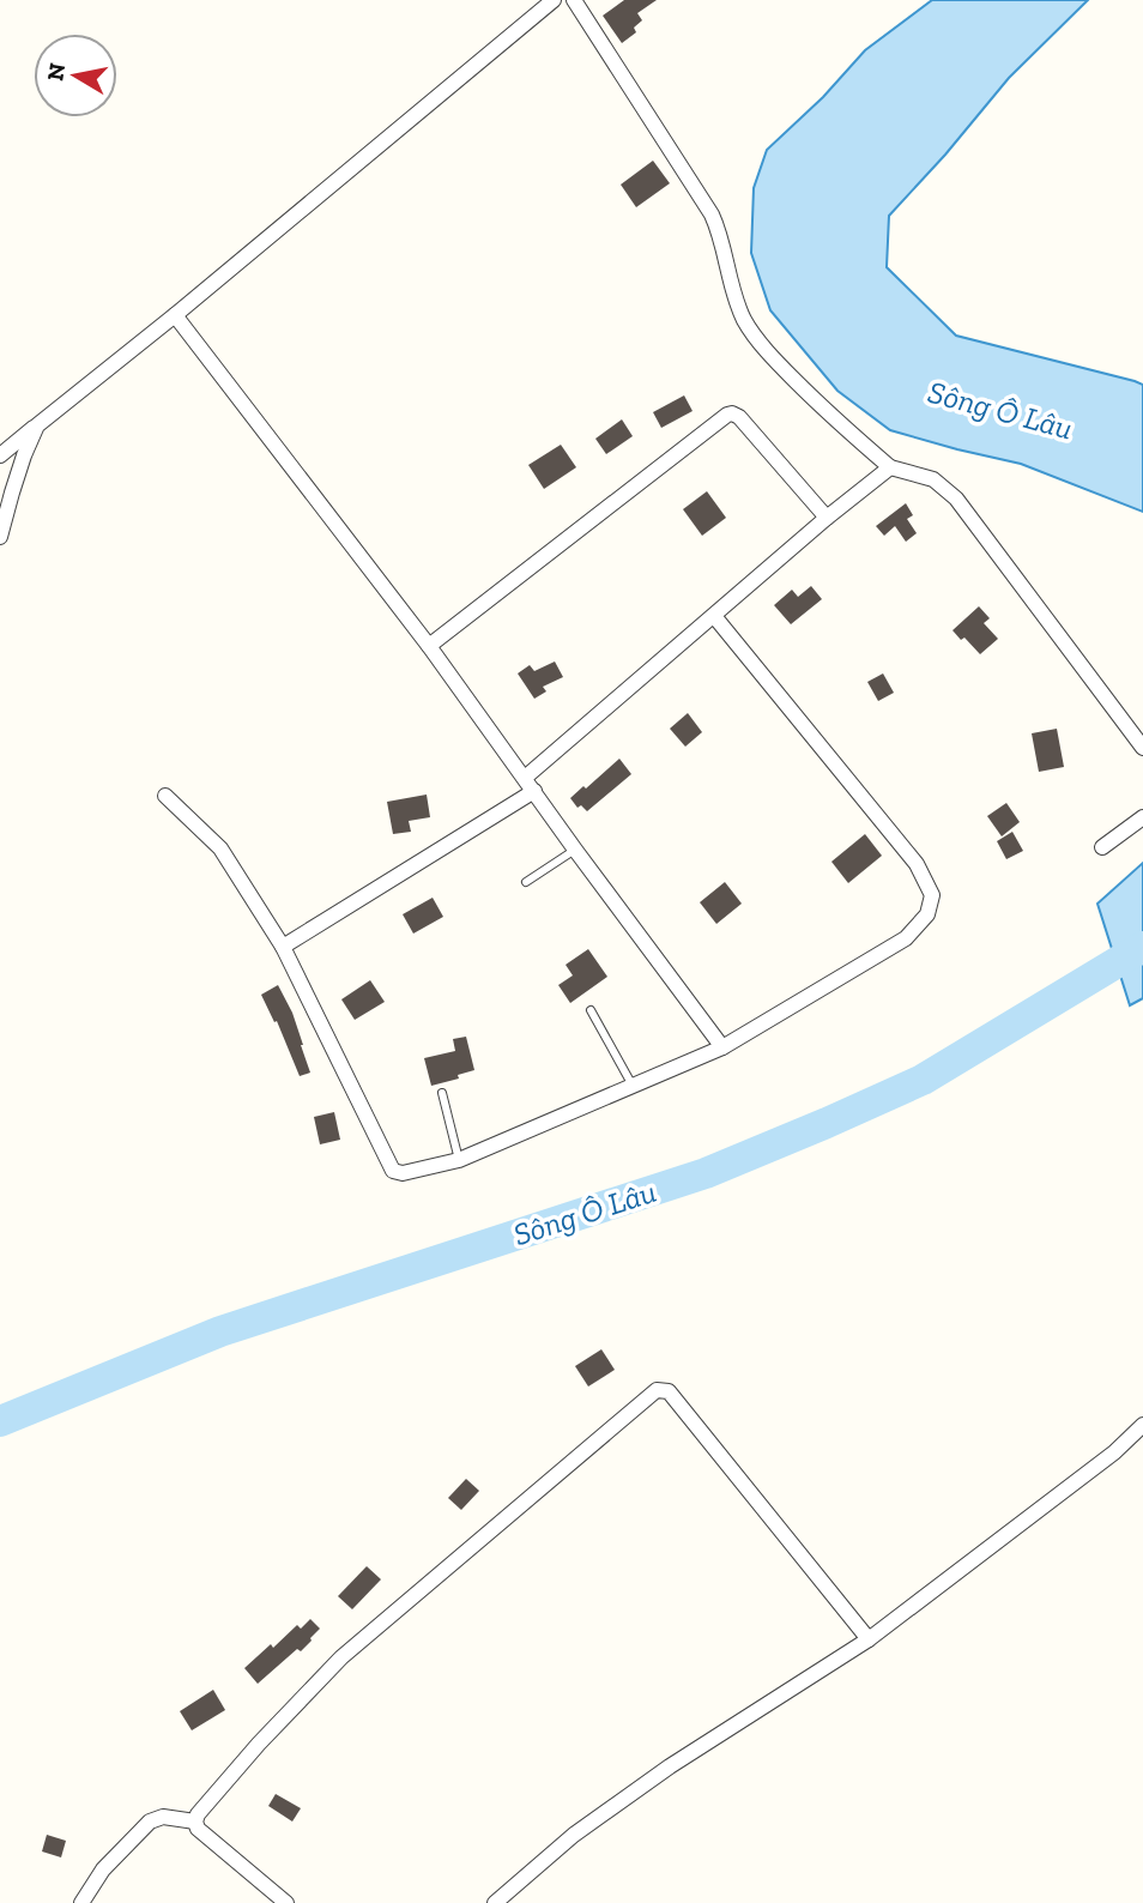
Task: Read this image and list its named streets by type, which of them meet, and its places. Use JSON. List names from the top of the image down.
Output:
{
  "water": ["Sông Ô Lâu"],
  "north": "left"
}
